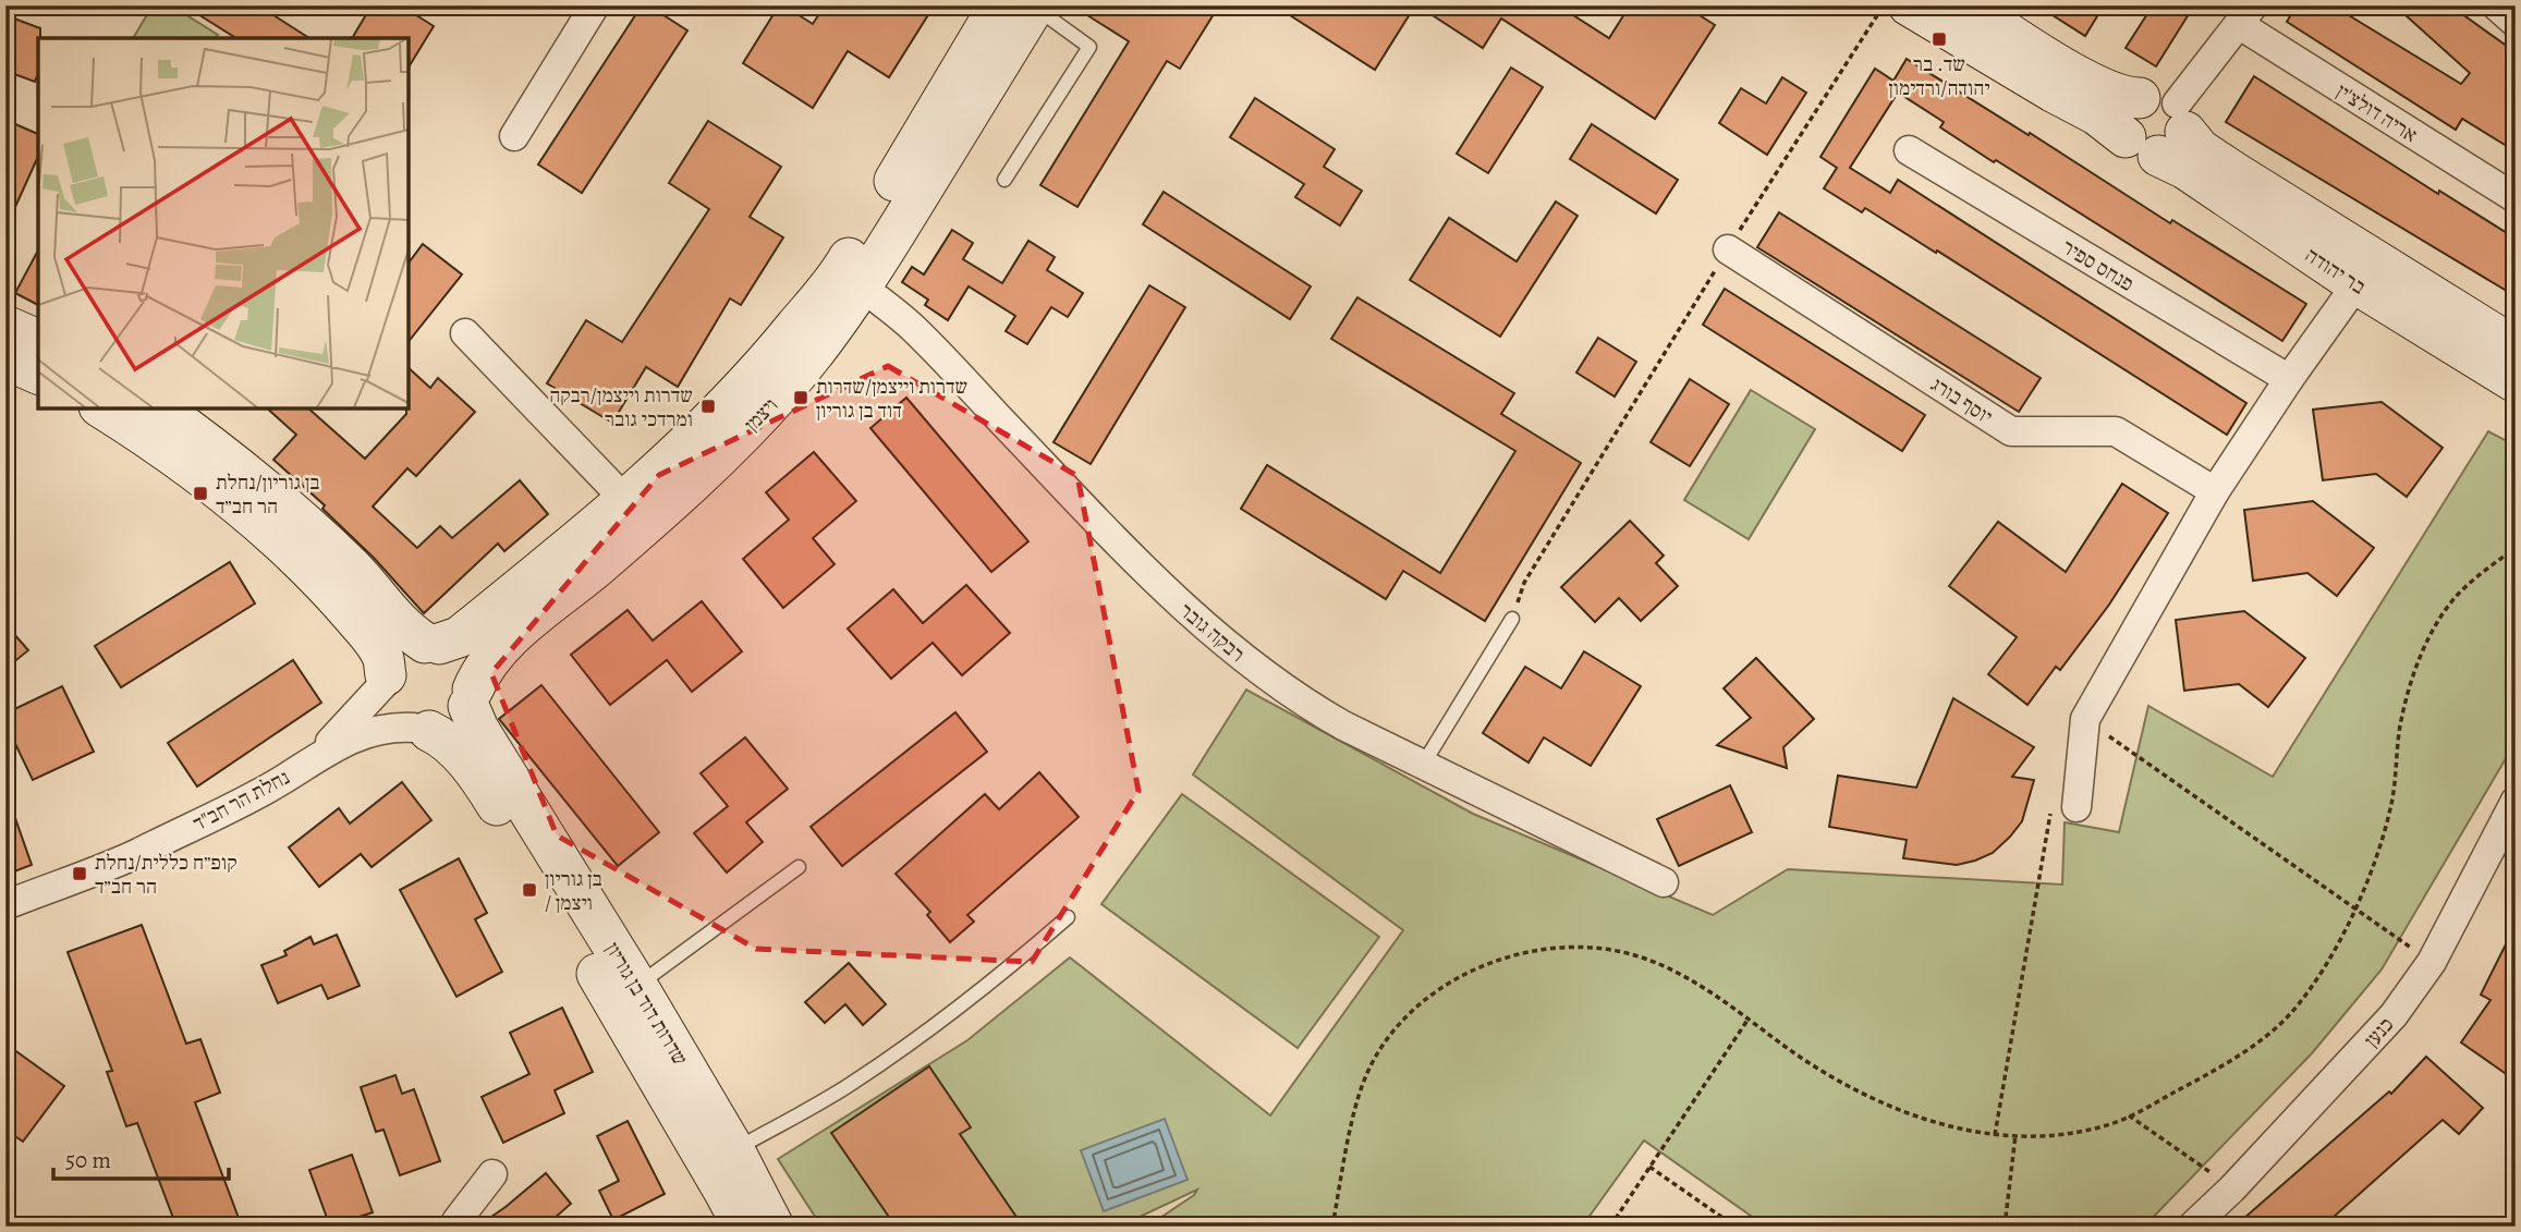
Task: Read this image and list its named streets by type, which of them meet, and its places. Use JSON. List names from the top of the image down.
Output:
{
  "streets": {
    "street": [
      "אריה דולצ'ין",
      "פנחס ספיר",
      "בר יהודה",
      "יוסף בורג",
      "ויצמן",
      "רבקה גובר",
      "נחלת הר חב\"ד",
      "שדרות דוד בן גוריון",
      "כנען"
    ]
  },
  "crossings": [
    ["ויצמן", "רבקה גובר"],
    ["ויצמן", "שדרות דוד בן גוריון"]
  ],
  "places": {
    "transit": [
      "שד. בר יהודה/ורדימון",
      "שדרות וייצמן/שדרות דוד בן גוריון",
      "שדרות וייצמן/רבקה ומרדכי גובר",
      "בן גוריון/נחלת הר חב״ד",
      "קופ״ח כללית/נחלת הר חב״ד",
      "בן גוריון / ויצמן"
    ]
  },
  "scale_bar": "50 m"
}
